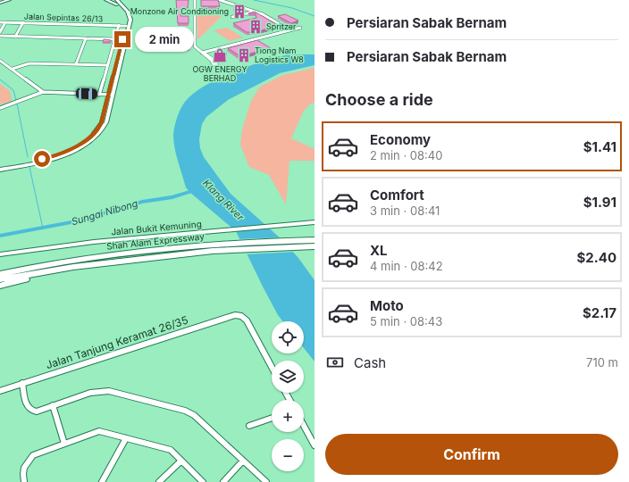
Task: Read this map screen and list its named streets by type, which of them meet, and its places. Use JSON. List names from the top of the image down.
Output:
{
  "streets": {
    "highway": ["Shah Alam Expressway"],
    "street": ["Jalan Sepintas 26/13", "Jalan Bukit Kemuning", "Jalan Tanjung Keramat 26/35"]
  },
  "water": ["Klang River", "Sungai Nibong"],
  "places": {
    "building": ["Monzone Air Conditioning", "Spritzer", "Tiong Nam Logistics W8"],
    "shop": ["OGW ENERGY BERHAD"]
  },
  "page": {
    "banner": ["Persiaran Sabak Bernam", "Persiaran Sabak Bernam"],
    "bubble": "2 min",
    "heading": "Choose a ride",
    "list": [
      {
        "name": "Economy",
        "note": "2 min · 08:40",
        "value": "$1.41"
      },
      {
        "name": "Comfort",
        "note": "3 min · 08:41",
        "value": "$1.91"
      },
      {
        "name": "XL",
        "note": "4 min · 08:42",
        "value": "$2.40"
      },
      {
        "name": "Moto",
        "note": "5 min · 08:43",
        "value": "$2.17"
      }
    ],
    "map_buttons": ["+", "−"],
    "pay": ["Cash", "710 m"],
    "buttons": "Confirm"
  }
}
